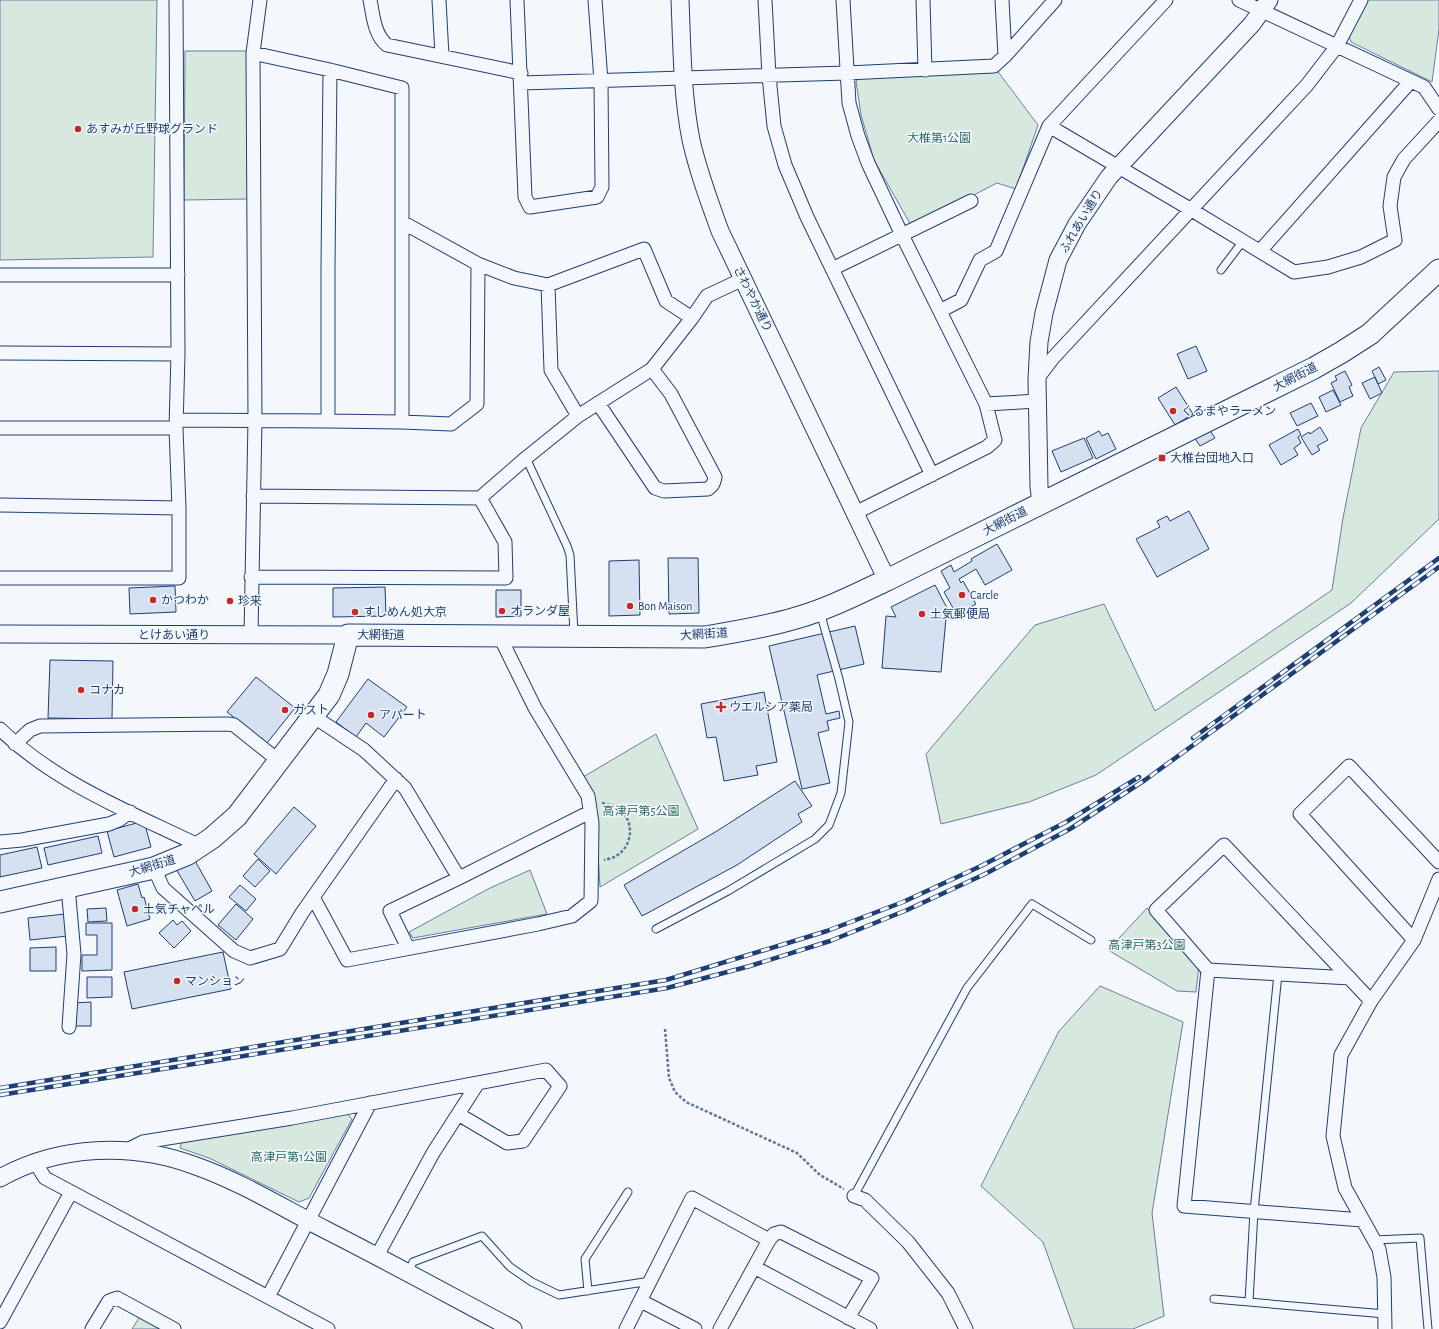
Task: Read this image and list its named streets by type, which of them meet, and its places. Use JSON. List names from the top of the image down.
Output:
{
  "streets": {
    "main road": ["大網街道"],
    "street": ["ふれあい通り", "さわやか通り", "とけあい通り"]
  },
  "crossings": [
    ["ふれあい通り", "大網街道"],
    ["さわやか通り", "大網街道"],
    ["大網街道", "とけあい通り"]
  ],
  "parks": [
    "大椎第1公園",
    "高津戸第5公園",
    "高津戸第3公園",
    "高津戸第1公園"
  ],
  "places": {
    "other": [
      "あすみが丘野球グランド",
      "くるまやラーメン",
      "Carcle",
      "かつわか",
      "珍来",
      "Bon Maison",
      "オランダ屋",
      "すしめん処大京",
      "土気郵便局",
      "コナカ",
      "ガスト",
      "アパート",
      "土気チャペル",
      "マンション"
    ],
    "transit": ["大椎台団地入口"],
    "health": ["ウエルシア薬局"]
  }
}
